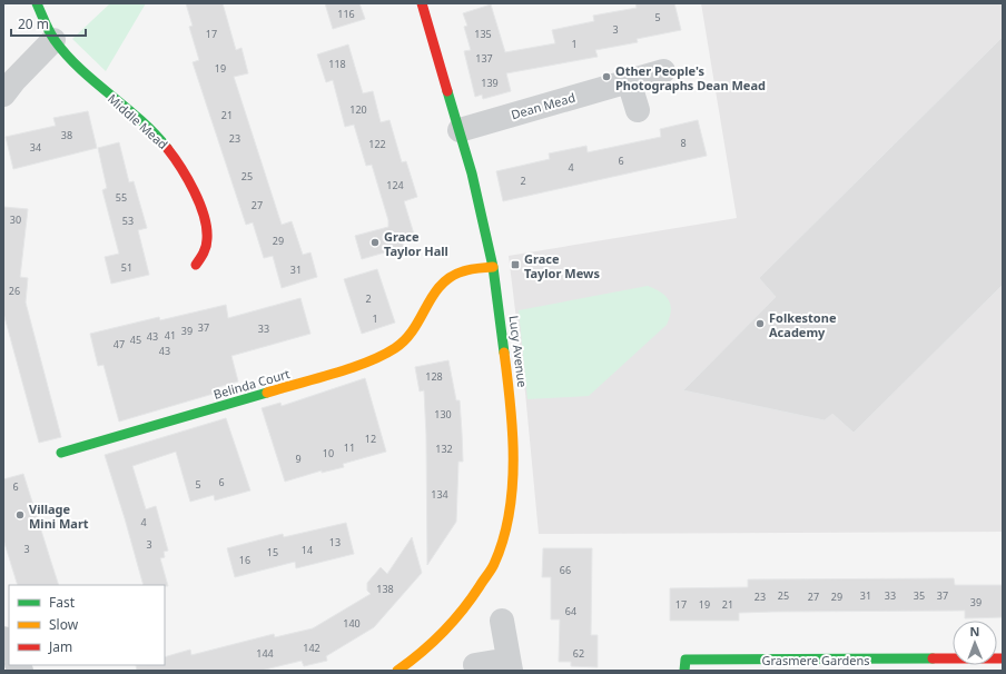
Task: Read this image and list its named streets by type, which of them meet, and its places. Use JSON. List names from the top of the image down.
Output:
{
  "streets": {
    "street": [
      "Dean Mead",
      "Middle Mead",
      "Lucy Avenue",
      "Belinda Court",
      "Grasmere Gardens"
    ]
  },
  "crossings": [
    ["Dean Mead", "Lucy Avenue"],
    ["Lucy Avenue", "Belinda Court"]
  ],
  "places": {
    "other": [
      "Other People's Photographs Dean Mead",
      "Grace Taylor Hall",
      "Folkestone Academy",
      "Village Mini Mart"
    ],
    "transit": ["Grace Taylor Mews"]
  },
  "house_numbers": [
    "116",
    "5",
    "3",
    "17",
    "135",
    "1",
    "137",
    "118",
    "19",
    "139",
    "120",
    "21",
    "38",
    "23",
    "8",
    "122",
    "34",
    "6",
    "4",
    "25",
    "2",
    "124",
    "55",
    "27",
    "30",
    "53",
    "29",
    "51",
    "31",
    "26",
    "2",
    "1",
    "37",
    "33",
    "39",
    "41",
    "43",
    "45",
    "47",
    "43",
    "128",
    "130",
    "12",
    "11",
    "132",
    "10",
    "9",
    "6",
    "5",
    "6",
    "134",
    "4",
    "13",
    "3",
    "3",
    "14",
    "15",
    "16",
    "66",
    "138",
    "25",
    "31",
    "33",
    "35",
    "37",
    "23",
    "27",
    "29",
    "39",
    "17",
    "19",
    "21",
    "64",
    "140",
    "142",
    "144",
    "62"
  ],
  "legend": ["Fast", "Slow", "Jam"],
  "scale_bar": "20 m",
  "north": "top"
}
